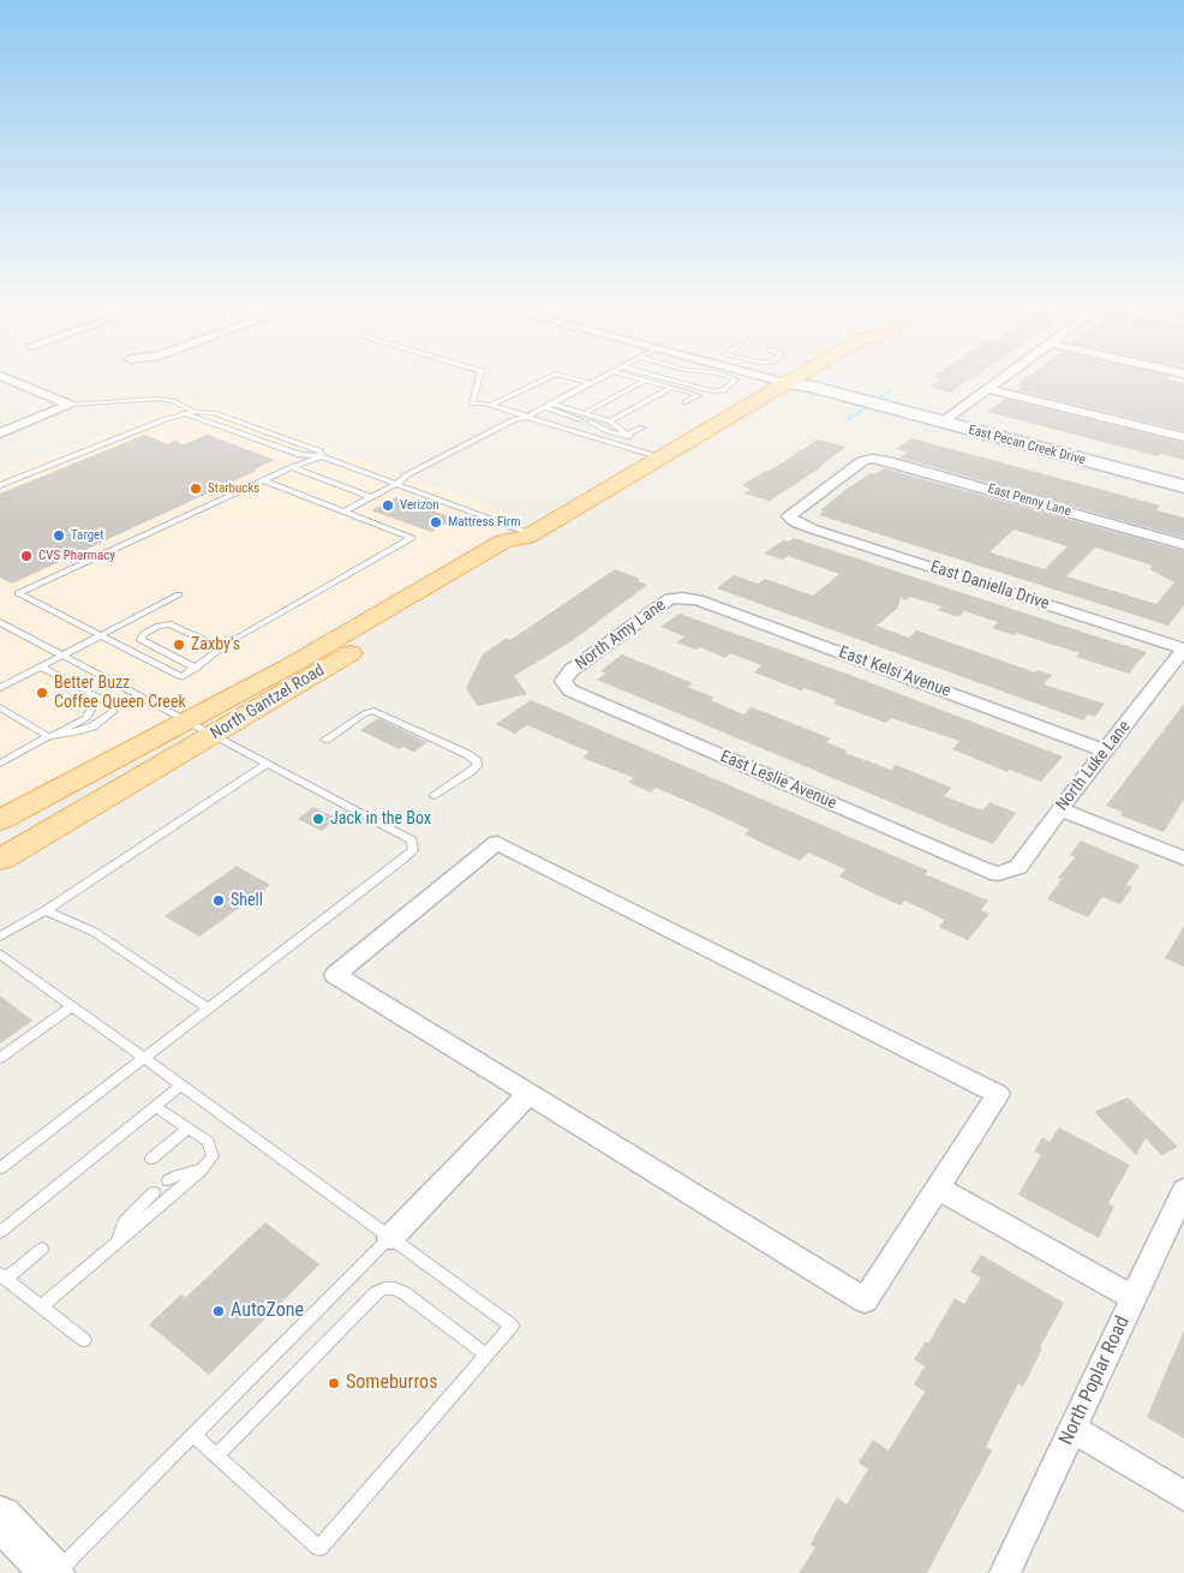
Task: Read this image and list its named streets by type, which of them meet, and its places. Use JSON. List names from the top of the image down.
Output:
{
  "streets": {
    "main road": ["North Gantzel Road"],
    "street": [
      "East Pecan Creek Drive",
      "East Penny Lane",
      "East Daniella Drive",
      "North Amy Lane",
      "East Kelsi Avenue",
      "North Luke Lane",
      "East Leslie Avenue",
      "North Poplar Road"
    ]
  },
  "crossings": [
    ["East Pecan Creek Drive", "North Gantzel Road"],
    ["East Penny Lane", "East Daniella Drive"],
    ["East Daniella Drive", "North Luke Lane"],
    ["North Amy Lane", "East Kelsi Avenue"],
    ["North Amy Lane", "East Leslie Avenue"],
    ["East Kelsi Avenue", "North Luke Lane"],
    ["North Luke Lane", "East Leslie Avenue"]
  ],
  "places": [
    "Starbucks",
    "Verizon",
    "Mattress Firm",
    "Target",
    "CVS Pharmacy",
    "Zaxby's",
    "Better Buzz Coffee Queen Creek",
    "Jack in the Box",
    "Shell",
    "AutoZone",
    "Someburros"
  ]
}
